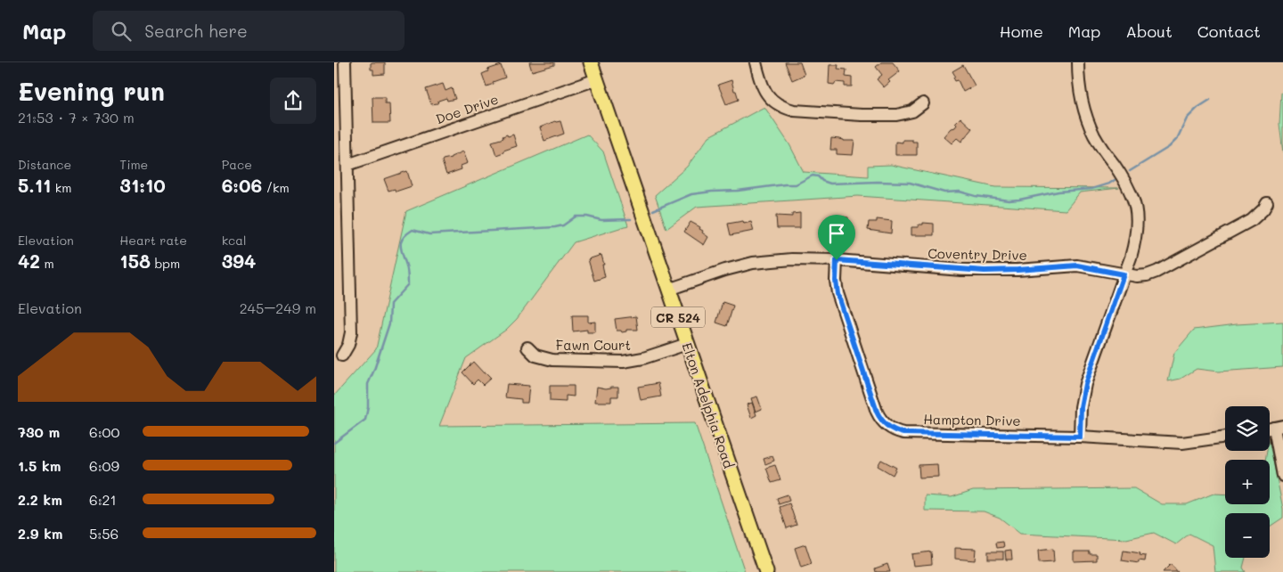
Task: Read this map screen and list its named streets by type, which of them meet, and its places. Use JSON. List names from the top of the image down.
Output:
{
  "streets": {
    "main road": ["CR 524", "Elton Adelphia Road"],
    "street": [
      "Doe Drive",
      "Coventry Drive",
      "Fawn Court",
      "Hampton Drive"
    ]
  },
  "crossings": [
    ["Doe Drive", "Elton Adelphia Road"],
    ["Coventry Drive", "Elton Adelphia Road"],
    ["Coventry Drive", "Hampton Drive"],
    ["Fawn Court", "Elton Adelphia Road"]
  ],
  "page": {
    "header": "Map",
    "search": "Search here",
    "nav": [
      "Home",
      "Map",
      "About",
      "Contact"
    ],
    "heading": ["Evening run", "21:53 · 7 × 730 m"],
    "stats": [
      ["Distance", "5.11 km"],
      ["Time", "31:10"],
      ["Pace", "6:06 /km"],
      ["Elevation", "42 m"],
      ["Heart rate", "158 bpm"],
      ["kcal", "394"]
    ],
    "chart": ["Elevation", "245–249 m"],
    "map_buttons": ["+", "−"],
    "list": [
      {
        "name": "730 m",
        "note": "6:00"
      },
      {
        "name": "1.5 km",
        "note": "6:09"
      },
      {
        "name": "2.2 km",
        "note": "6:21"
      },
      {
        "name": "2.9 km",
        "note": "5:56"
      }
    ]
  }
}
